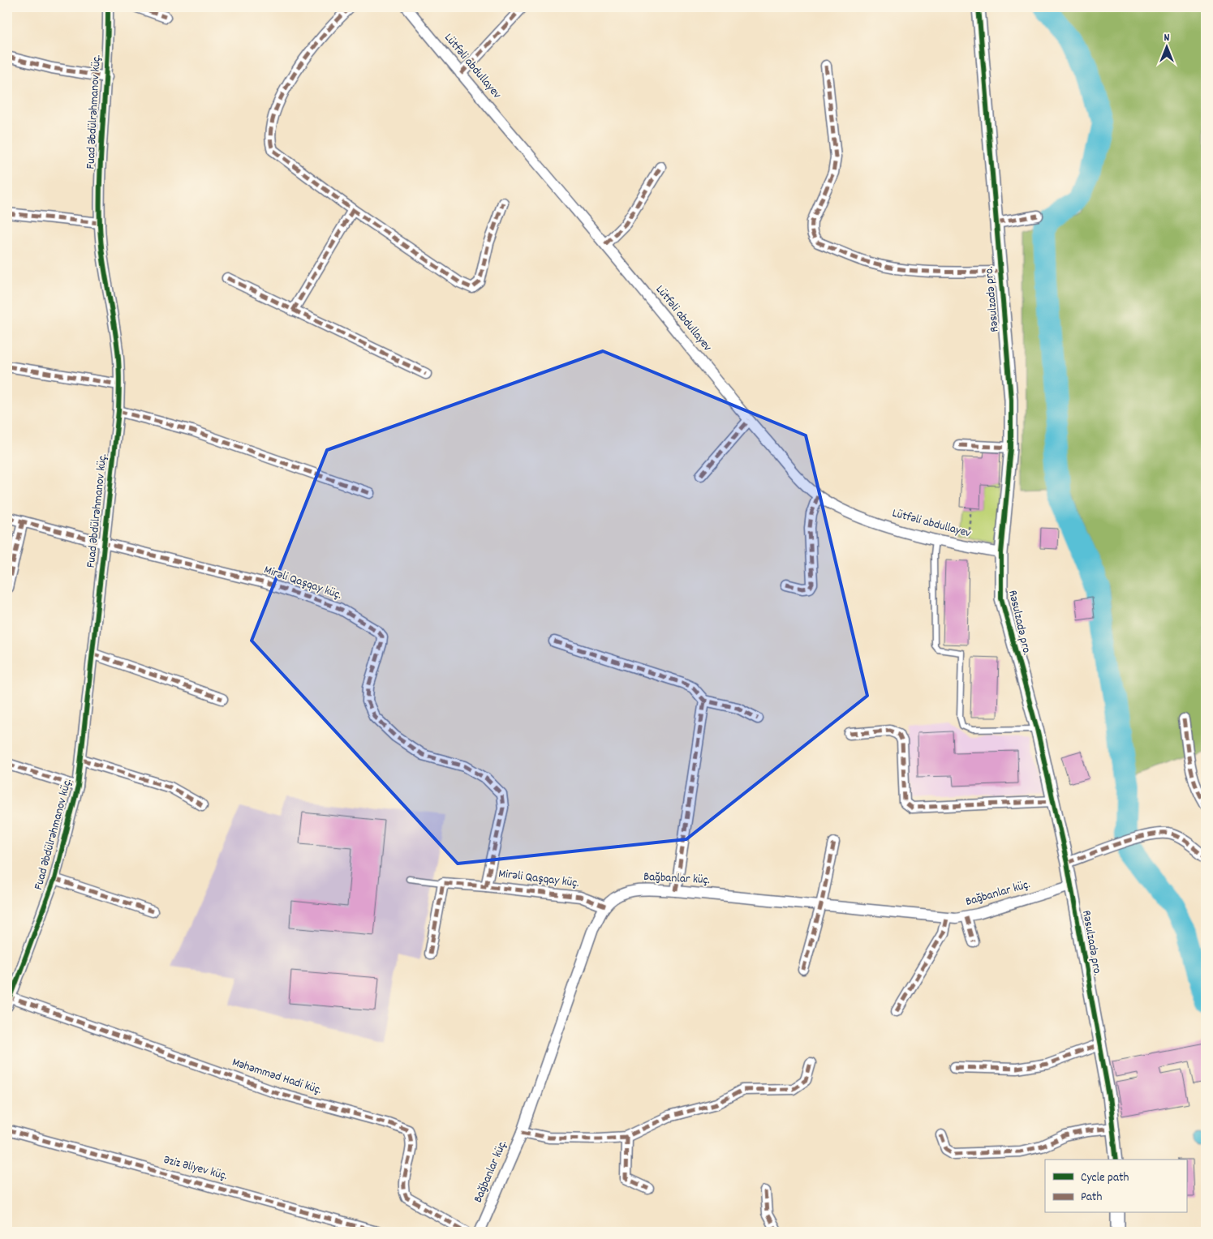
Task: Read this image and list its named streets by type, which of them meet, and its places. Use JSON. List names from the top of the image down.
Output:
{
  "streets": {
    "street": [
      "Lütfəli abdullayev",
      "Fuad Əbdülrəhmanov küç.",
      "Rəsulzadə pro.",
      "Mirəli Qaşqay küç.",
      "Bağbanlar küç.",
      "Məhəmməd Hadi küç.",
      "Əziz Əliyev küç."
    ]
  },
  "crossings": [
    ["Lütfəli abdullayev", "Rəsulzadə pro."],
    ["Fuad Əbdülrəhmanov küç.", "Mirəli Qaşqay küç."],
    ["Fuad Əbdülrəhmanov küç.", "Məhəmməd Hadi küç."],
    ["Rəsulzadə pro.", "Bağbanlar küç."],
    ["Mirəli Qaşqay küç.", "Bağbanlar küç."]
  ],
  "legend": ["Cycle path", "Path"],
  "north": "top"
}
